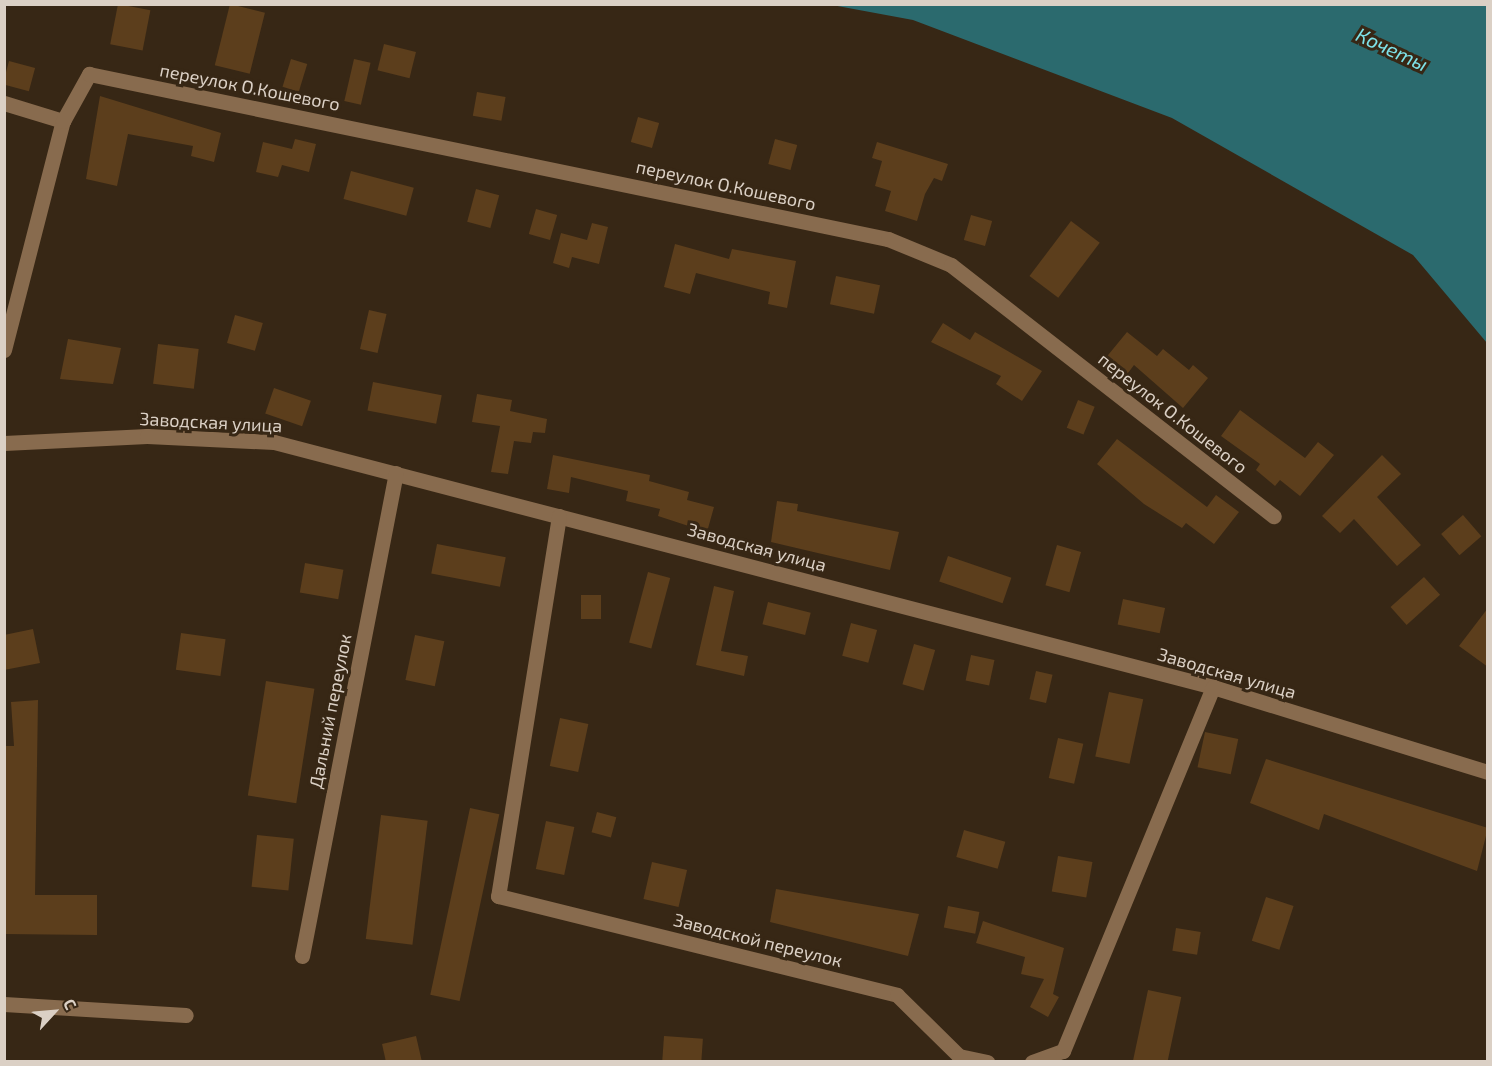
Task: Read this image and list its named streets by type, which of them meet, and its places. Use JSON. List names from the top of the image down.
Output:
{
  "streets": {
    "street": [
      "переулок О.Кошевого",
      "Заводская улица",
      "Дальний переулок",
      "Заводской переулок"
    ]
  },
  "crossings": [
    ["Заводская улица", "Дальний переулок"],
    ["Заводская улица", "Заводской переулок"]
  ],
  "water": ["Кочеты"],
  "north": "top right"
}
